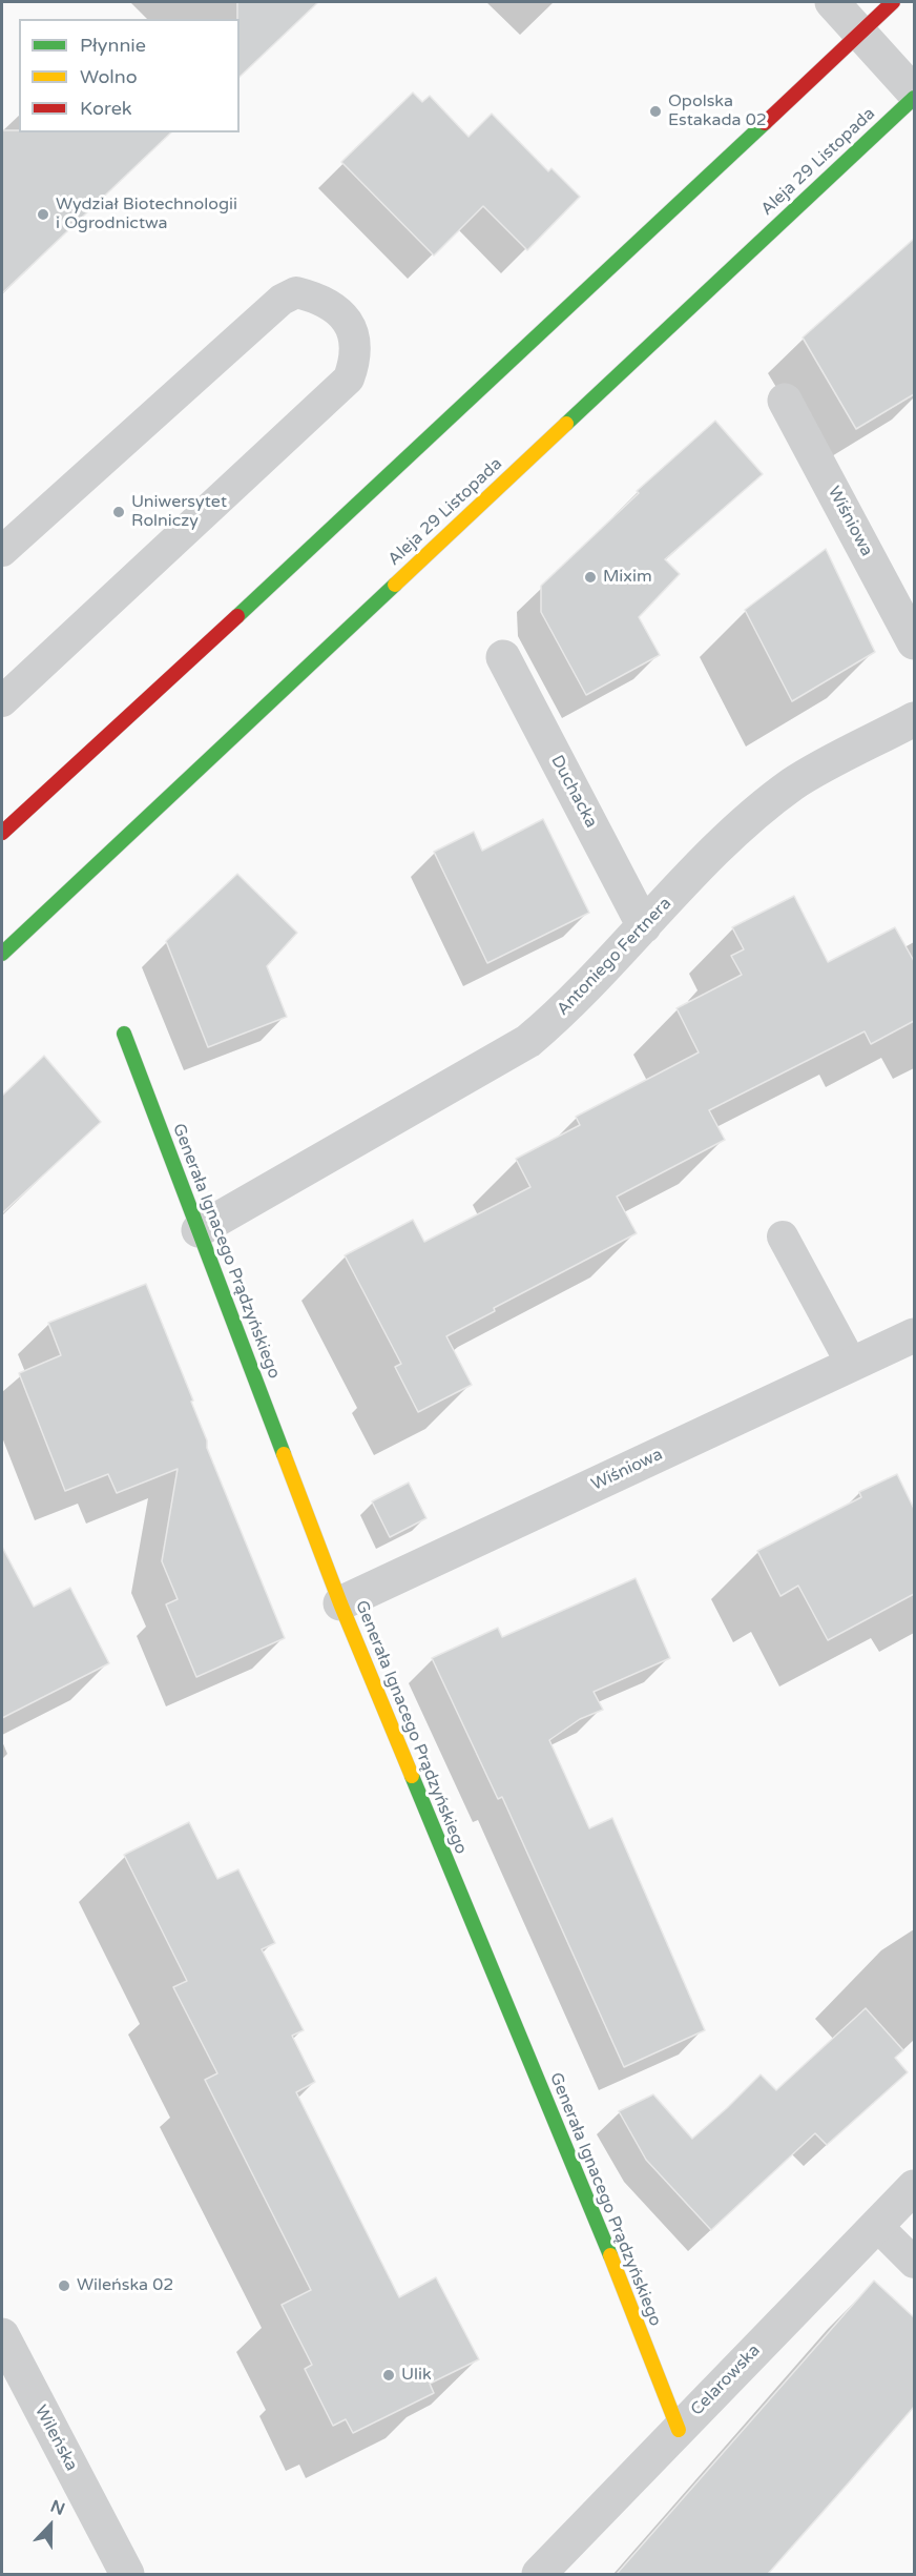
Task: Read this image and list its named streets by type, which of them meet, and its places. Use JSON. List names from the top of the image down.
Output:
{
  "streets": {
    "main road": ["Aleja 29 Listopada", "Generała Ignacego Prądzyńskiego"],
    "street": [
      "Wiśniowa",
      "Duchacka",
      "Antoniego Fertnera",
      "Celarowska",
      "Wileńska"
    ]
  },
  "crossings": [
    ["Wiśniowa", "Generała Ignacego Prądzyńskiego"],
    ["Duchacka", "Antoniego Fertnera"],
    ["Antoniego Fertnera", "Generała Ignacego Prądzyńskiego"],
    ["Generała Ignacego Prądzyńskiego", "Celarowska"]
  ],
  "places": [
    "Opolska Estakada 02",
    "Wydział Biotechnologii i Ogrodnictwa",
    "Uniwersytet Rolniczy",
    "Mixim",
    "Wileńska 02",
    "Ulik"
  ],
  "legend": ["Płynnie", "Wolno", "Korek"],
  "north": "top"
}
